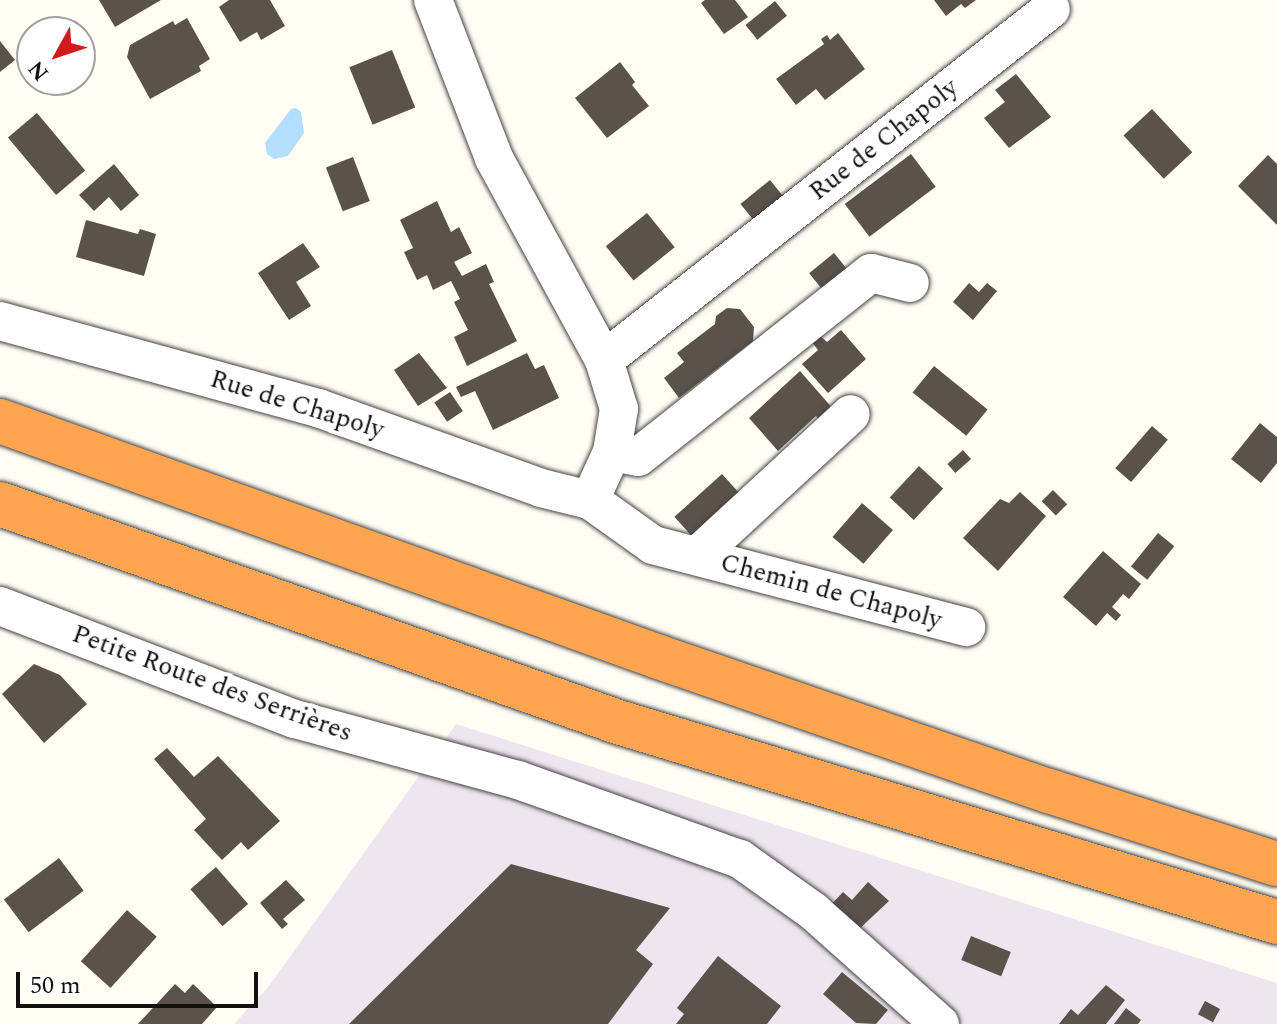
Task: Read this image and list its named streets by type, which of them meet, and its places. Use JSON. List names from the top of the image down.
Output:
{
  "streets": {
    "street": ["Rue de Chapoly", "Chemin de Chapoly", "Petite Route des Serrières"]
  },
  "crossings": [
    ["Rue de Chapoly", "Chemin de Chapoly"]
  ],
  "scale_bar": "50 m",
  "north": "bottom left"
}
